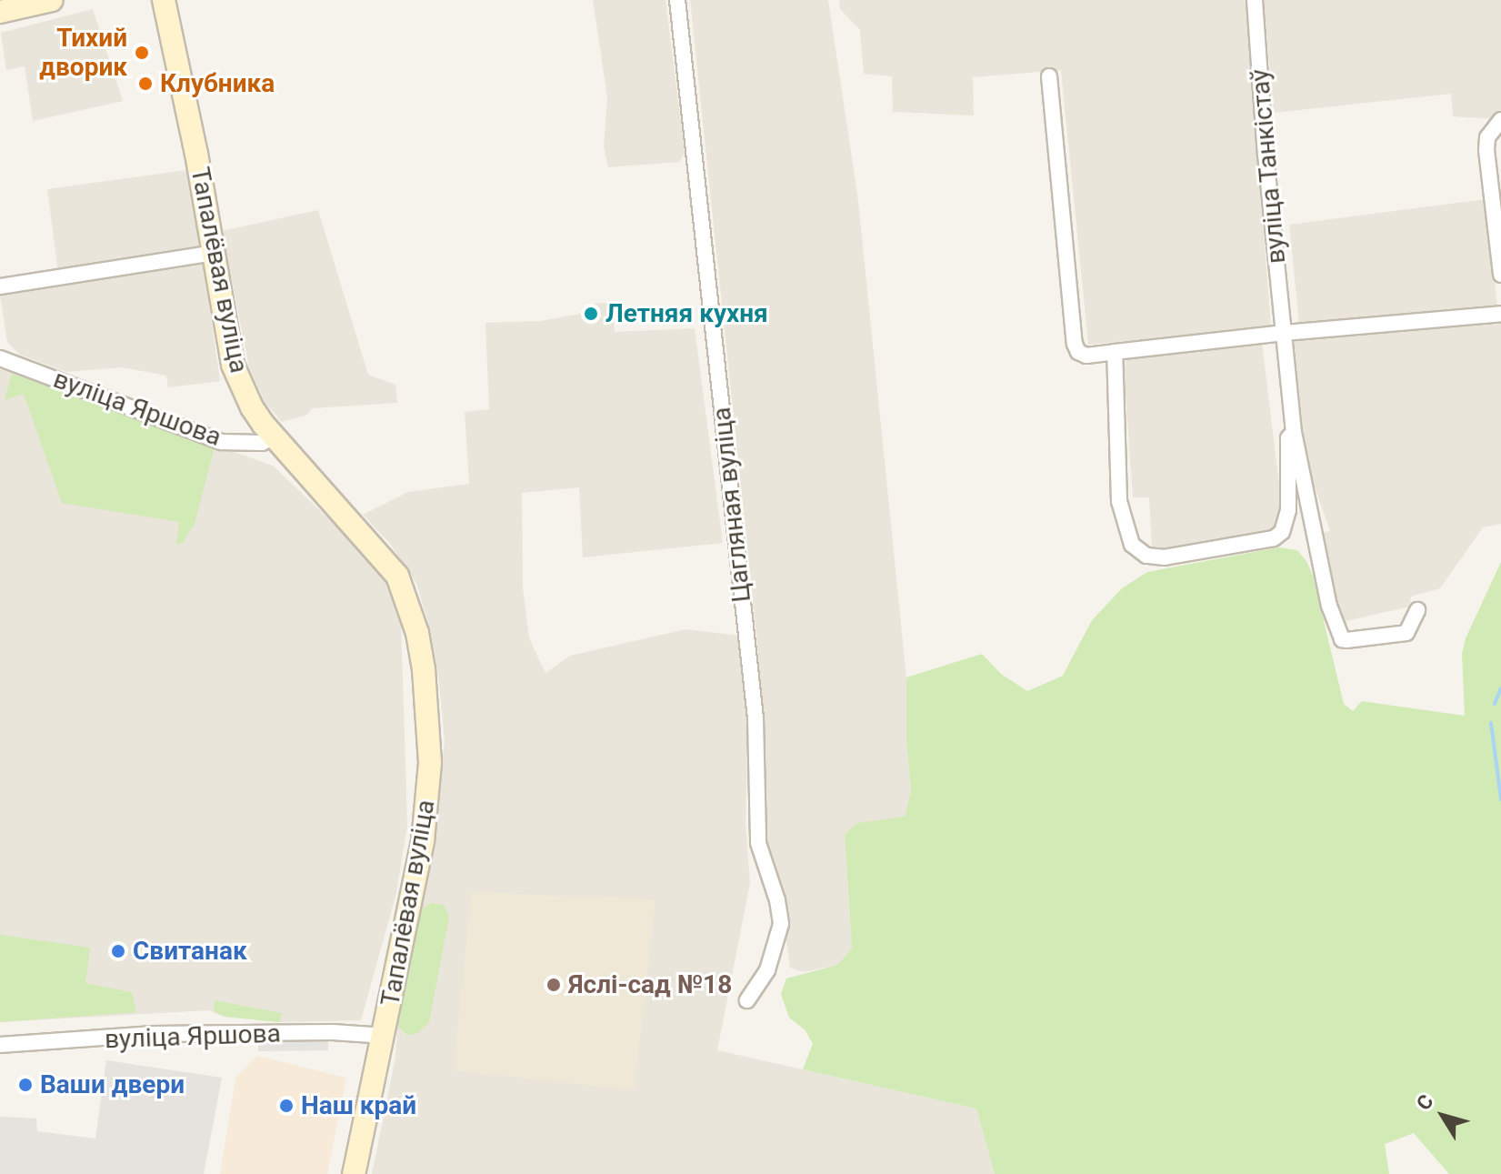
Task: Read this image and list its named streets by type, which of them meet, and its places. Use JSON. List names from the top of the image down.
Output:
{
  "streets": {
    "main road": ["Тапалёвая вуліца"],
    "street": ["вуліца Танкістаў", "вуліца Яршова", "Цагляная вуліца"]
  },
  "crossings": [
    ["Тапалёвая вуліца", "вуліца Яршова"]
  ],
  "places": [
    "Тихий дворик",
    "Клубника",
    "Летняя кухня",
    "Свитанак",
    "Яслі-сад №18",
    "Ваши двери",
    "Наш край"
  ],
  "north": "top left"
}
